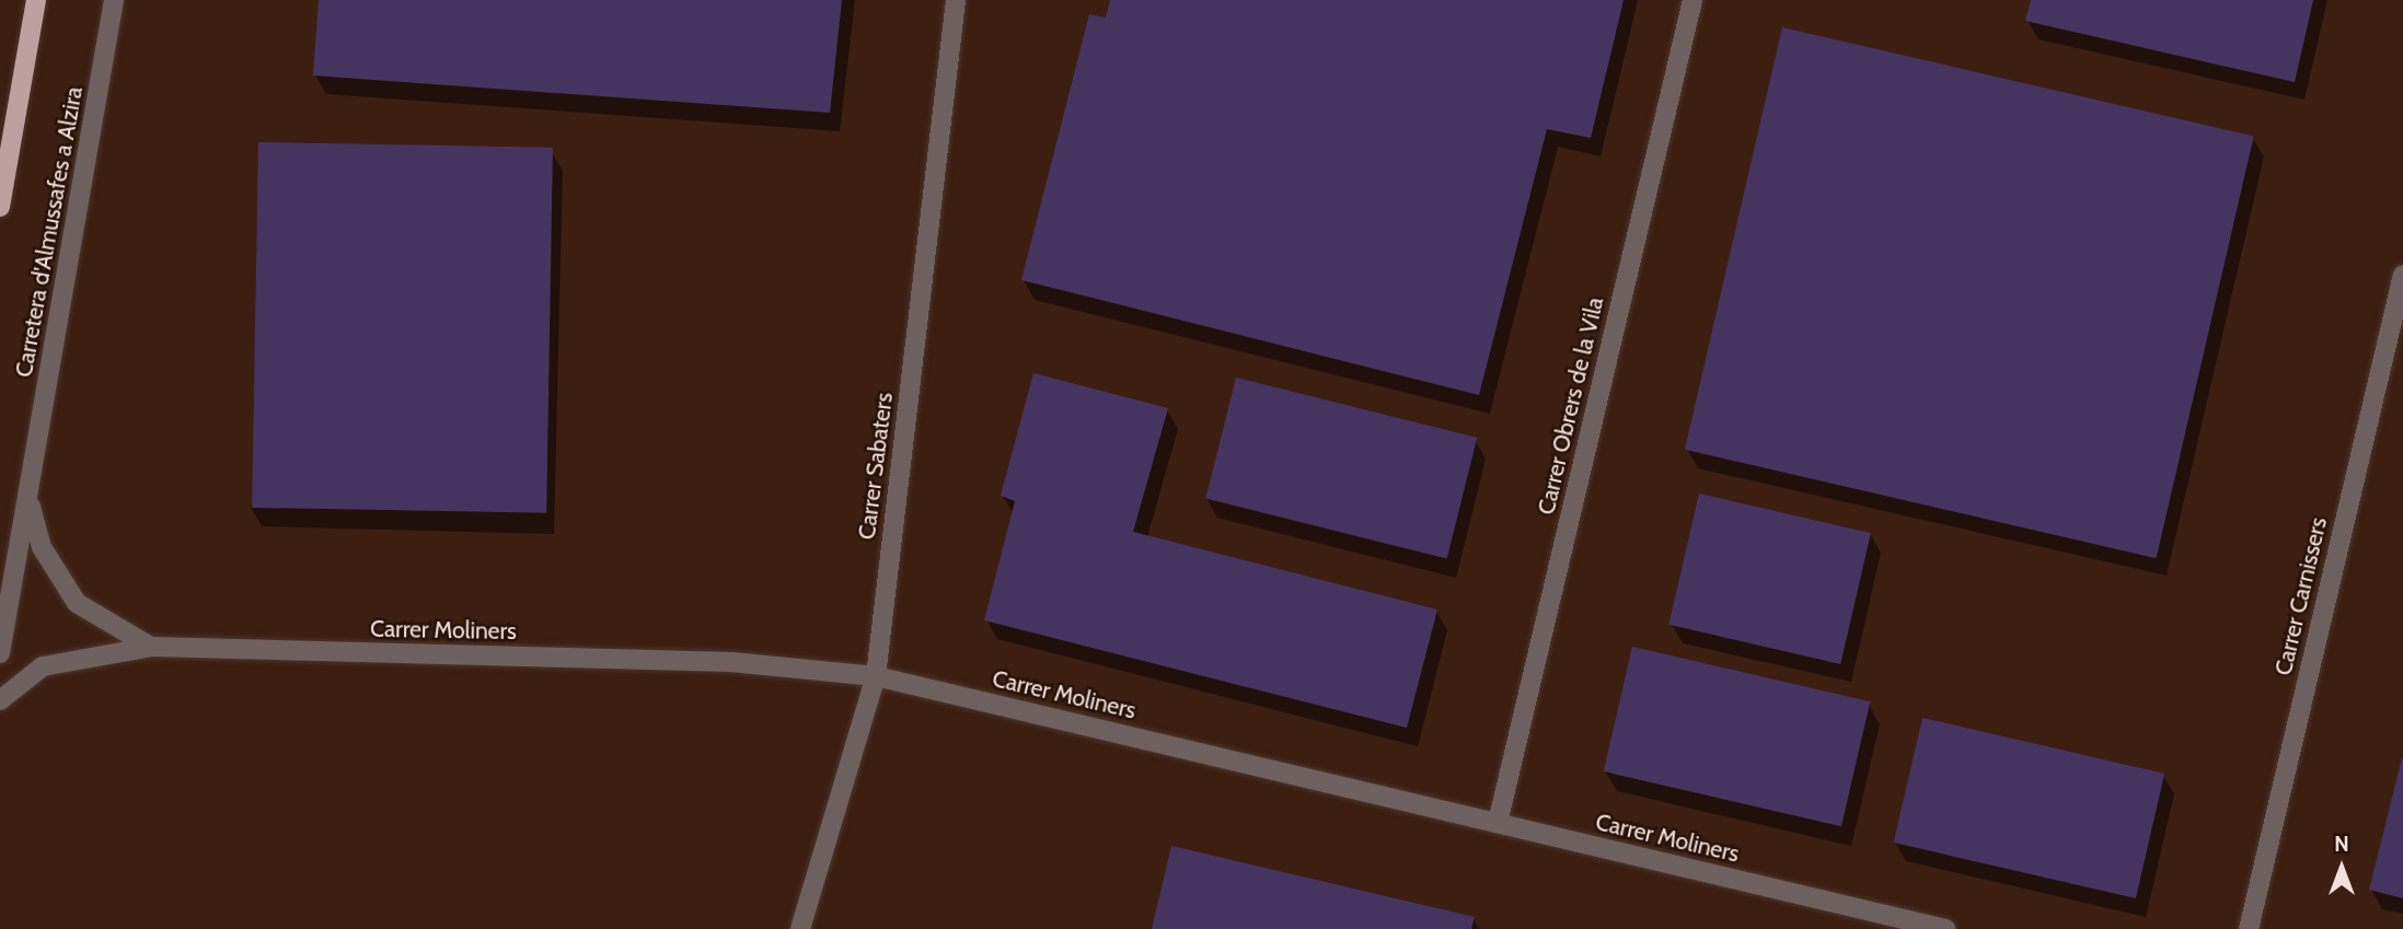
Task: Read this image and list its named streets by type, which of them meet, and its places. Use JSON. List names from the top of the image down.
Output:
{
  "streets": {
    "street": [
      "Carretera d'Almussafes a Alzira",
      "Carrer Obrers de la Vila",
      "Carrer Sabaters",
      "Carrer Carnissers",
      "Carrer Moliners"
    ]
  },
  "crossings": [
    ["Carretera d'Almussafes a Alzira", "Carrer Moliners"],
    ["Carrer Obrers de la Vila", "Carrer Moliners"],
    ["Carrer Sabaters", "Carrer Moliners"]
  ],
  "north": "top"
}
